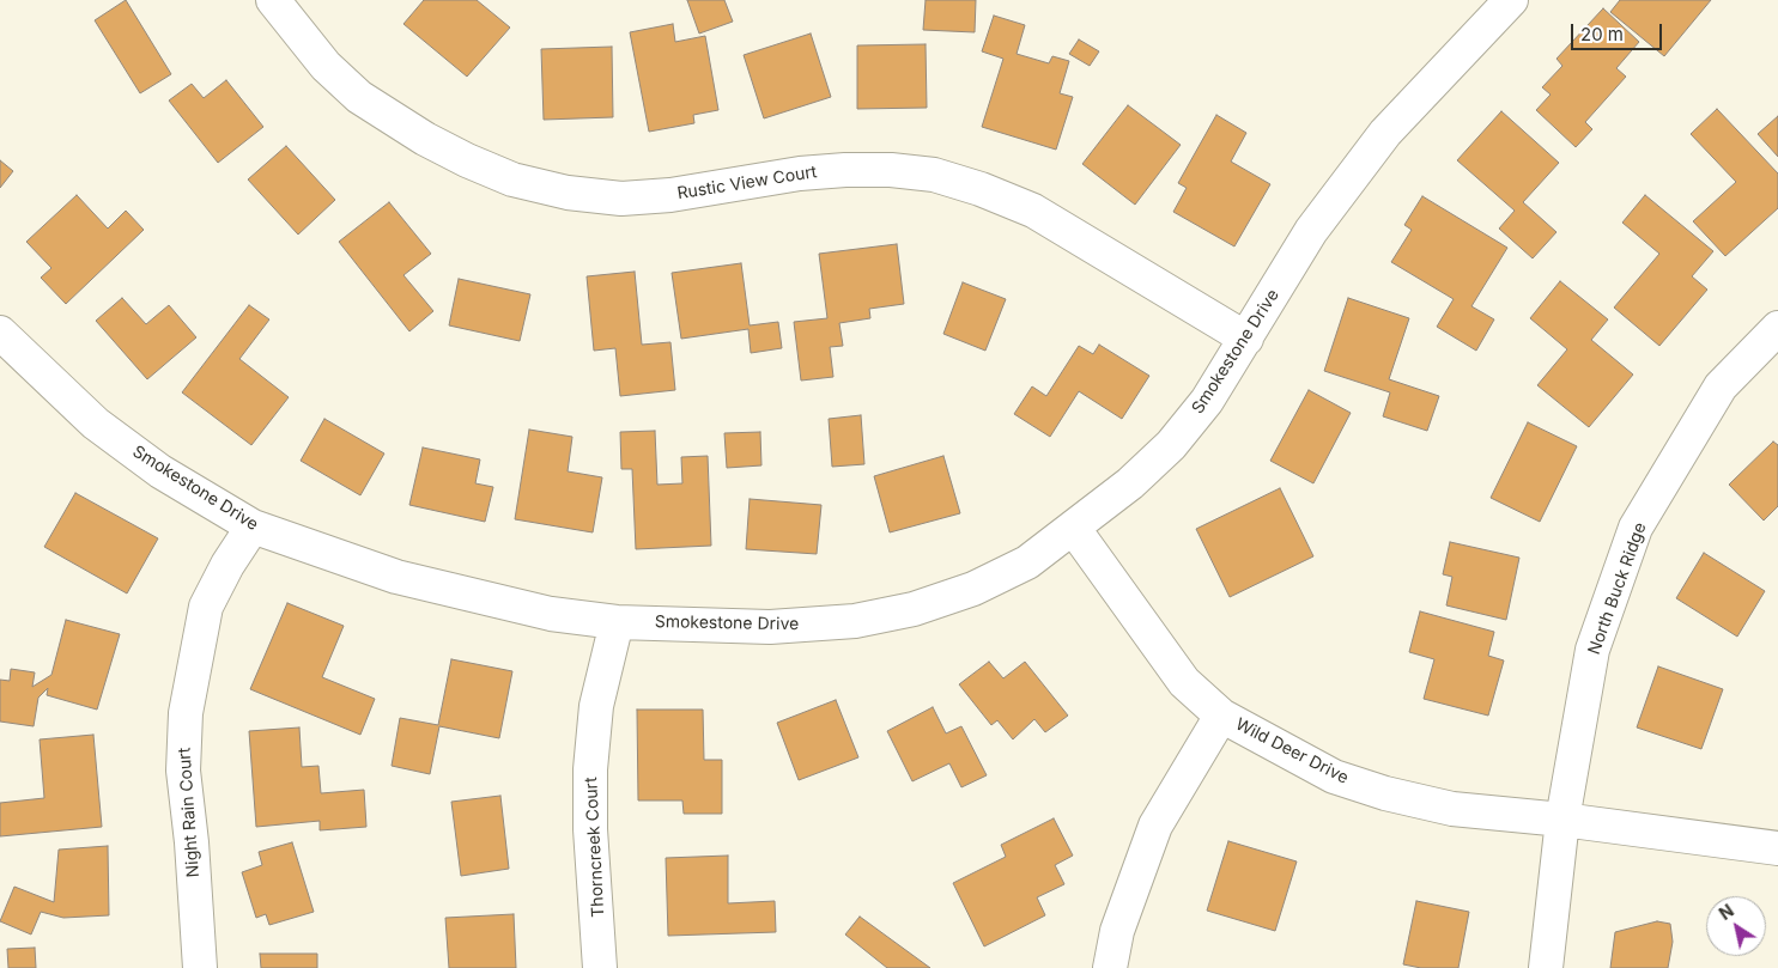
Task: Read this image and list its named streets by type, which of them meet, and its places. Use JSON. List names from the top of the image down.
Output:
{
  "streets": {
    "street": [
      "Rustic View Court",
      "Smokestone Drive",
      "North Buck Ridge",
      "Wild Deer Drive",
      "Night Rain Court",
      "Thorncreek Court"
    ]
  },
  "crossings": [
    ["Rustic View Court", "Smokestone Drive"],
    ["Smokestone Drive", "Wild Deer Drive"],
    ["Smokestone Drive", "Night Rain Court"],
    ["Smokestone Drive", "Thorncreek Court"],
    ["North Buck Ridge", "Wild Deer Drive"]
  ],
  "scale_bar": "20 m",
  "north": "top left"
}
